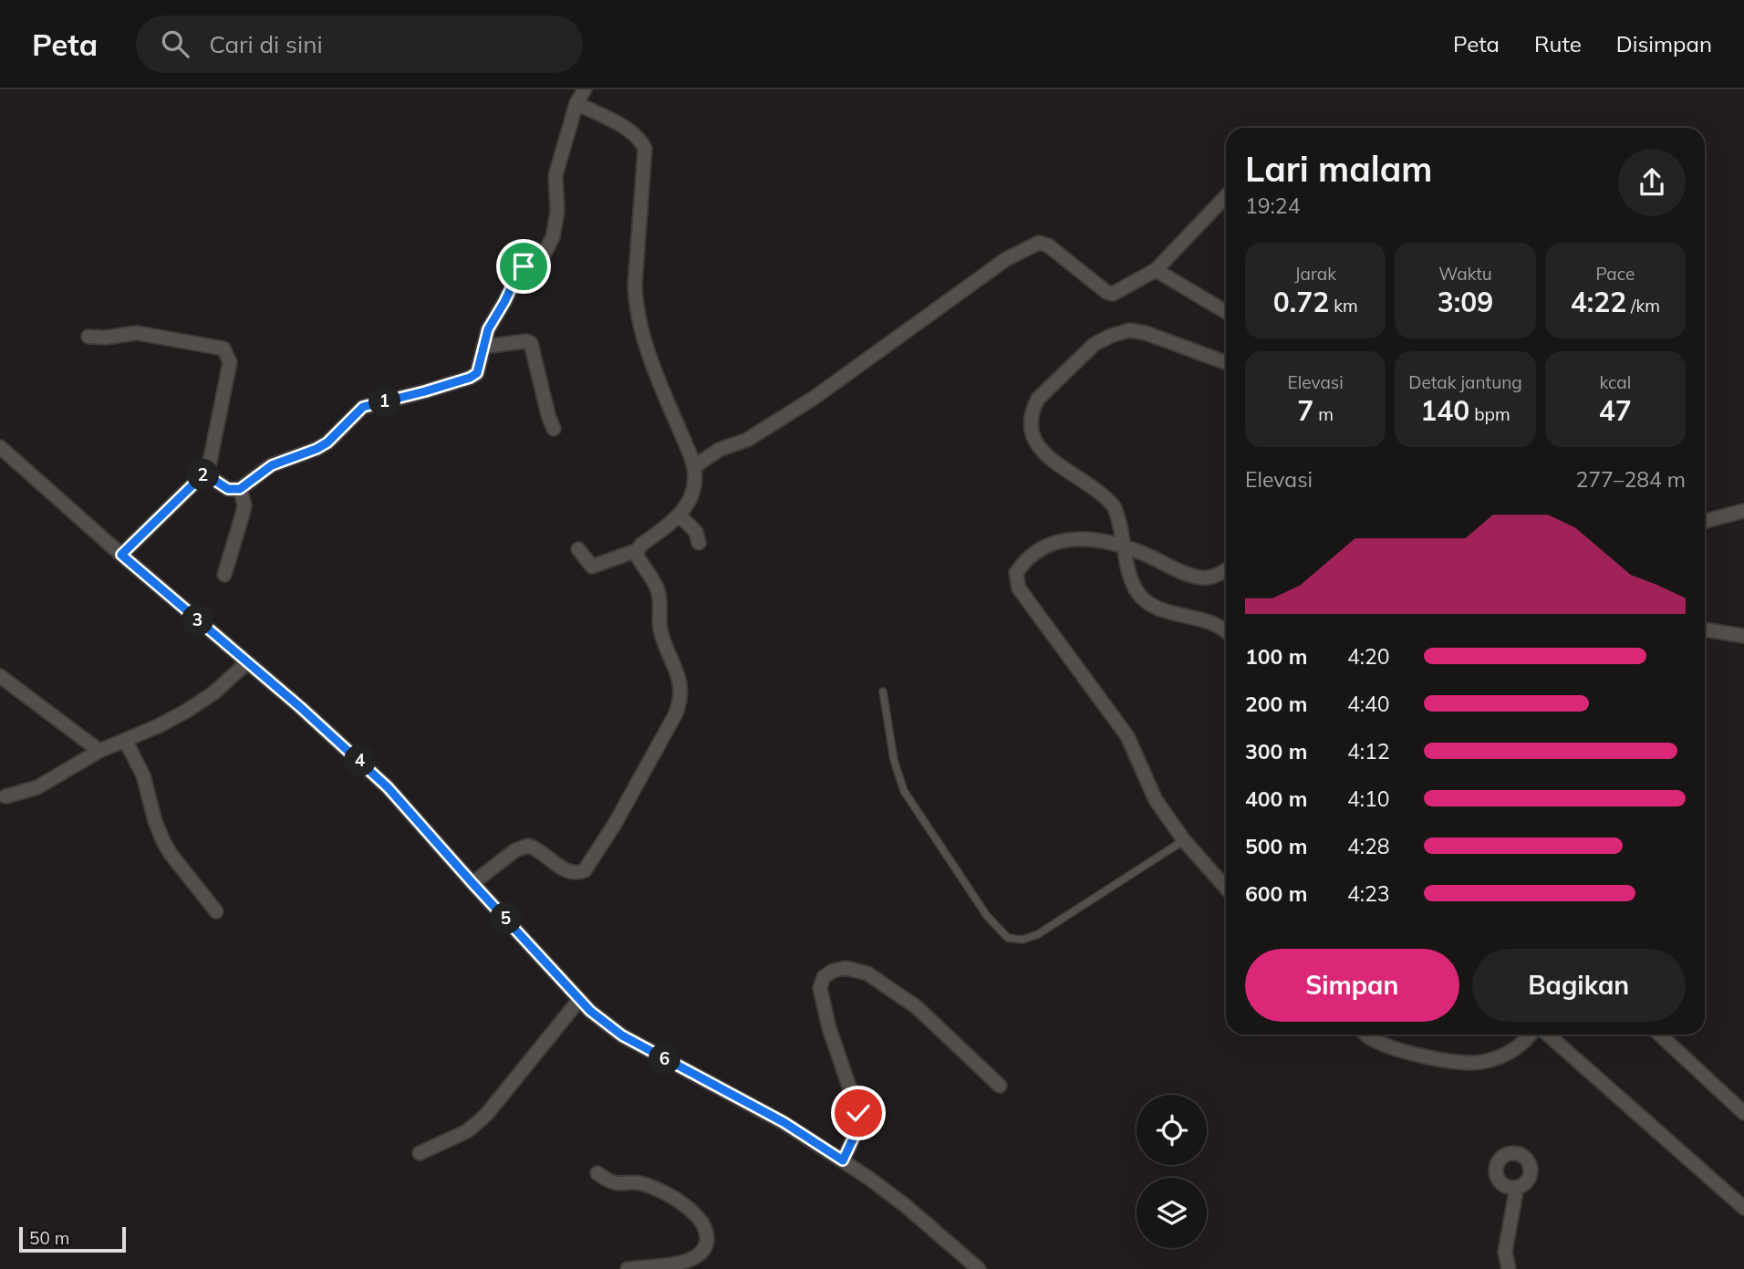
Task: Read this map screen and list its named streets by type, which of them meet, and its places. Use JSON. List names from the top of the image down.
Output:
{
  "scale_bar": "50 m",
  "page": {
    "header": "Peta",
    "search": "Cari di sini",
    "nav": ["Peta", "Rute", "Disimpan"],
    "heading": ["Lari malam", "19:24"],
    "stats": [
      ["Jarak", "0.72 km"],
      ["Waktu", "3:09"],
      ["Pace", "4:22 /km"],
      ["Elevasi", "7 m"],
      ["Detak jantung", "140 bpm"],
      ["kcal", "47"]
    ],
    "pins": [
      "1",
      "2",
      "3",
      "4",
      "5",
      "6"
    ],
    "chart": ["Elevasi", "277–284 m"],
    "list": [
      {
        "name": "100 m",
        "note": "4:20"
      },
      {
        "name": "200 m",
        "note": "4:40"
      },
      {
        "name": "300 m",
        "note": "4:12"
      },
      {
        "name": "400 m",
        "note": "4:10"
      },
      {
        "name": "500 m",
        "note": "4:28"
      },
      {
        "name": "600 m",
        "note": "4:23"
      }
    ],
    "buttons": ["Simpan", "Bagikan"],
    "scale": "50 m"
  }
}
